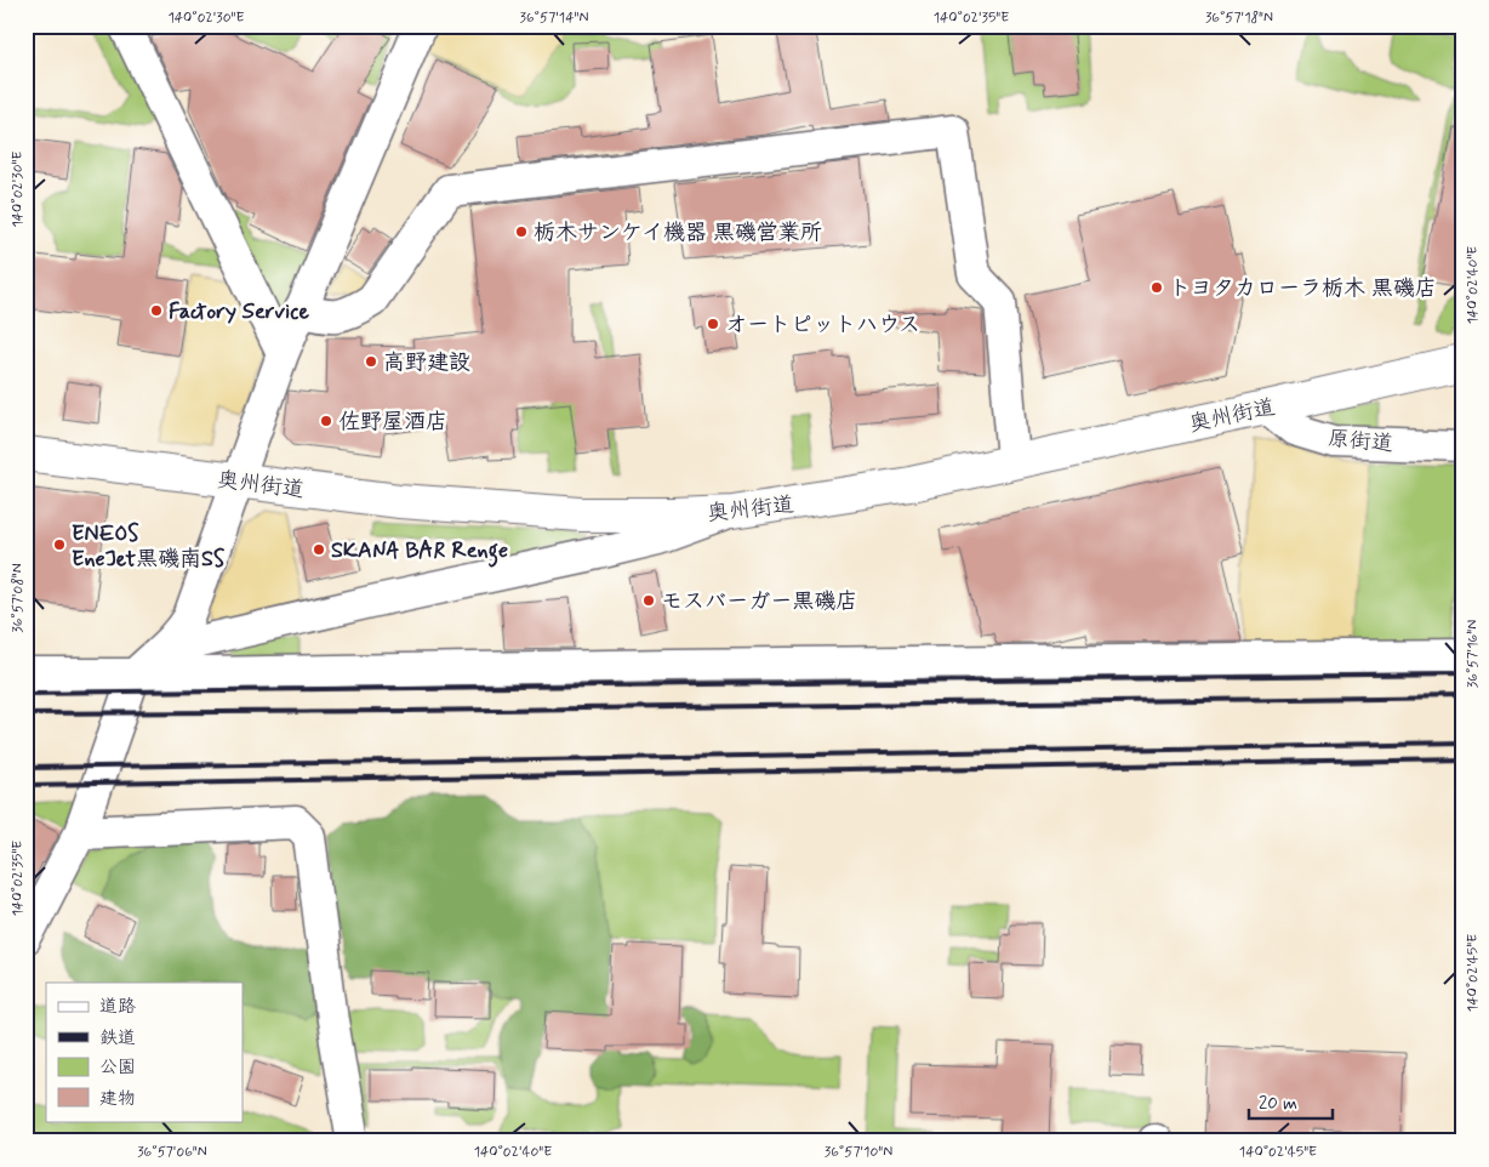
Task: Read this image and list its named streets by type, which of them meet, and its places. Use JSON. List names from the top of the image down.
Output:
{
  "streets": {
    "main road": ["奥州街道"],
    "street": ["原街道"]
  },
  "crossings": [
    ["奥州街道", "原街道"]
  ],
  "places": [
    "栃木サンケイ機器 黒磯営業所",
    "トヨタカローラ栃木 黒磯店",
    "Factory Service",
    "オートピットハウス",
    "高野建設",
    "佐野屋酒店",
    "ENEOS EneJet黒磯南SS",
    "SKANA BAR Renge",
    "モスバーガー黒磯店"
  ],
  "legend": [
    "道路",
    "鉄道",
    "公園",
    "建物"
  ],
  "scale_bar": "20 m",
  "coordinates": [
    "140°02'30\"E",
    "36°57'14\"N",
    "140°02'35\"E",
    "36°57'18\"N",
    "140°02'40\"E",
    "36°57'08\"N",
    "36°57'16\"N",
    "140°02'45\"E",
    "36°57'06\"N",
    "36°57'10\"N"
  ]
}
